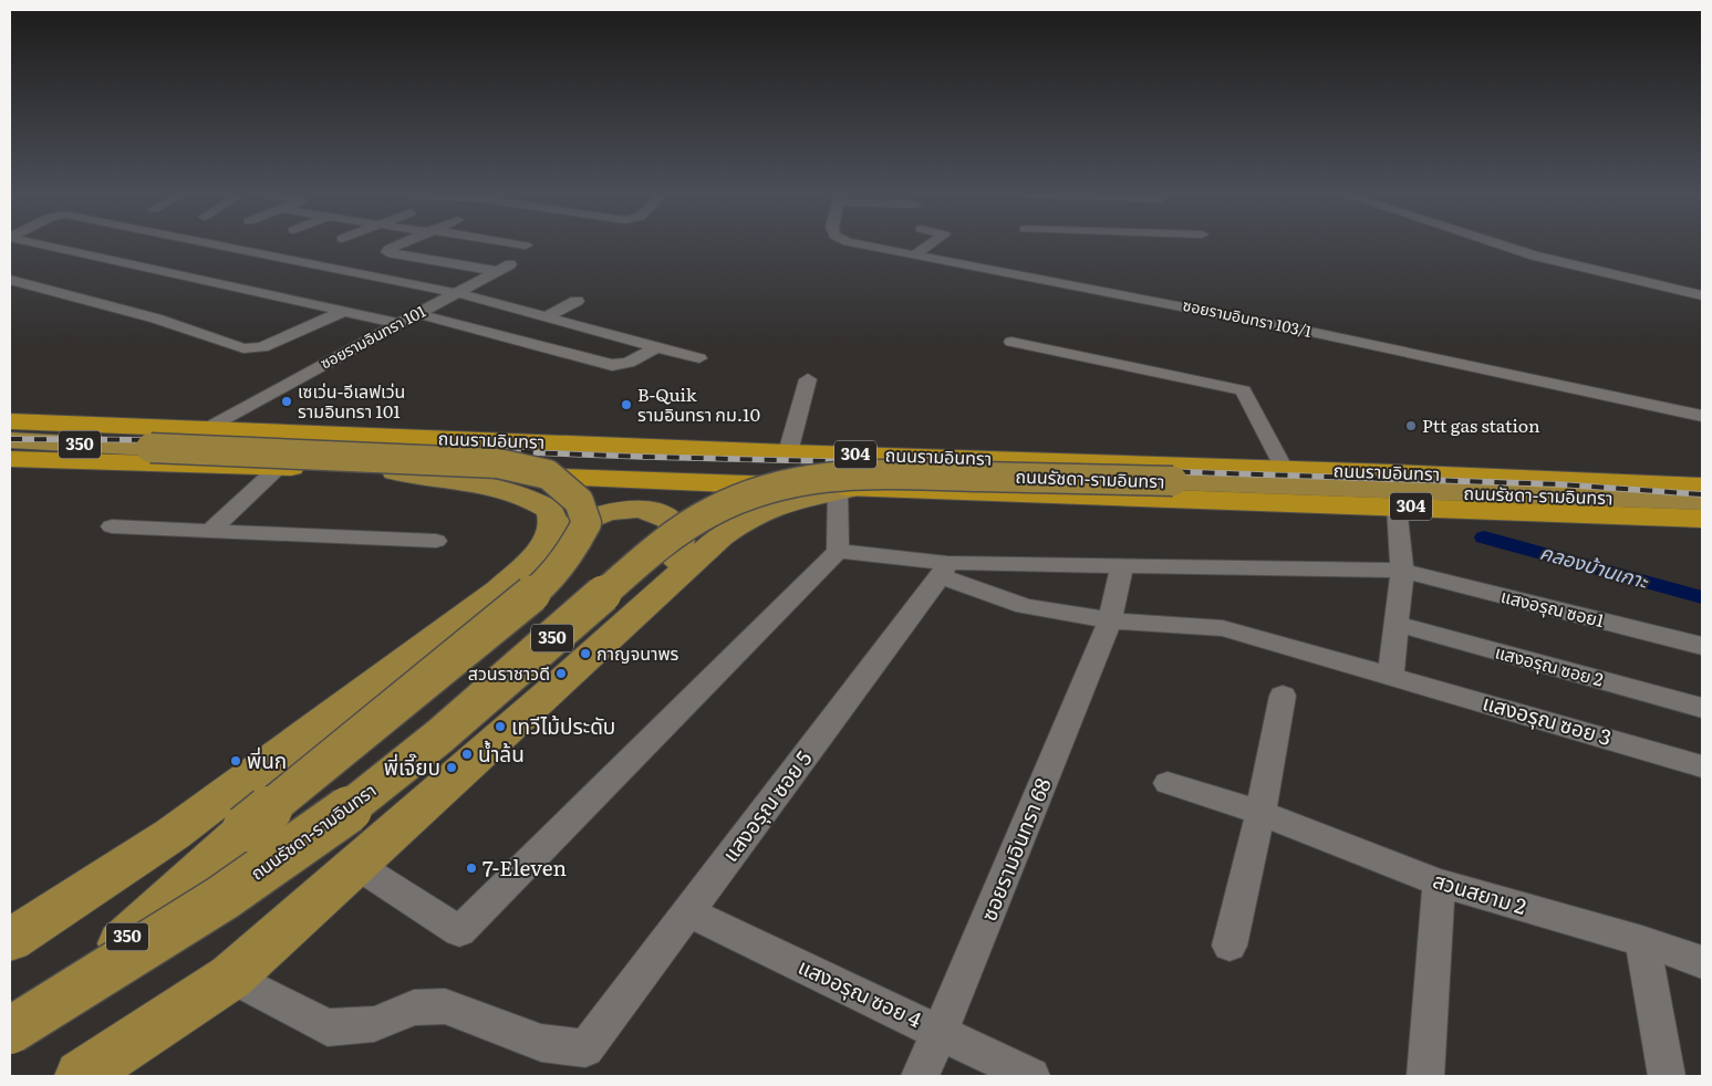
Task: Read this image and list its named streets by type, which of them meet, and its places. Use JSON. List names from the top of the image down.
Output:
{
  "streets": {
    "highway": ["ถนนรามอินทรา", "304"],
    "main road": ["350", "ถนนรัชดา-รามอินทรา"],
    "street": [
      "ซอยรามอินทรา 103/1",
      "ซอยรามอินทรา 101",
      "แสงอรุณ ซอย1",
      "แสงอรุณ ซอย 2",
      "แสงอรุณ ซอย 3",
      "แสงอรุณ ซอย 5",
      "ซอยรามอินทรา 68",
      "สวนสยาม 2",
      "แสงอรุณ ซอย 4"
    ]
  },
  "crossings": [
    ["ซอยรามอินทรา 101", "ถนนรามอินทรา"],
    ["ถนนรามอินทรา", "350"],
    ["350", "แสงอรุณ ซอย 5"],
    ["แสงอรุณ ซอย1", "แสงอรุณ ซอย 5"],
    ["แสงอรุณ ซอย1", "ซอยรามอินทรา 68"],
    ["แสงอรุณ ซอย 5", "แสงอรุณ ซอย 4"],
    ["ซอยรามอินทรา 68", "แสงอรุณ ซอย 4"]
  ],
  "water": ["คลองบ้านเกาะ"],
  "places": [
    "เซเว่น-อีเลฟเว่น รามอินทรา 101",
    "B-Quik รามอินทรา กม.10",
    "Ptt gas station",
    "กาญจนาพร",
    "สวนราชาวดี",
    "เทวีไม้ประดับ",
    "น้ำล้น",
    "พี่นก",
    "พี่เจี๊ยบ",
    "7-Eleven"
  ]
}
